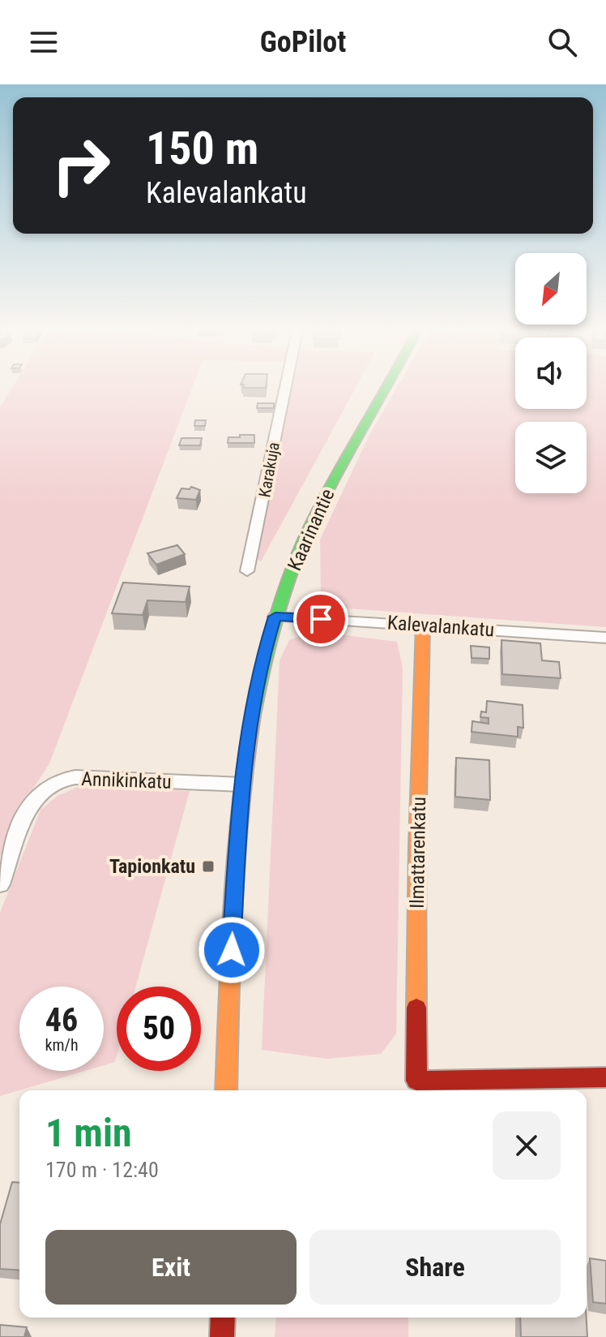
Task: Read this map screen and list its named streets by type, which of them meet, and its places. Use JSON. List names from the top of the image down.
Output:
{
  "streets": {
    "main road": ["Kaarinantie", "Ilmattarenkatu"],
    "street": ["Karakuja", "Kalevalankatu", "Annikinkatu"]
  },
  "crossings": [
    ["Kaarinantie", "Kalevalankatu"],
    ["Kaarinantie", "Annikinkatu"],
    ["Kalevalankatu", "Ilmattarenkatu"]
  ],
  "places": {
    "transit": ["Tapionkatu"]
  },
  "north": "bottom left",
  "page": {
    "header": "GoPilot",
    "turn": ["150 m", "Kalevalankatu"],
    "speed": "46 km/h",
    "limit": "50",
    "heading": ["1 min", "170 m · 12:40"],
    "buttons": ["Exit", "Share"]
  }
}
